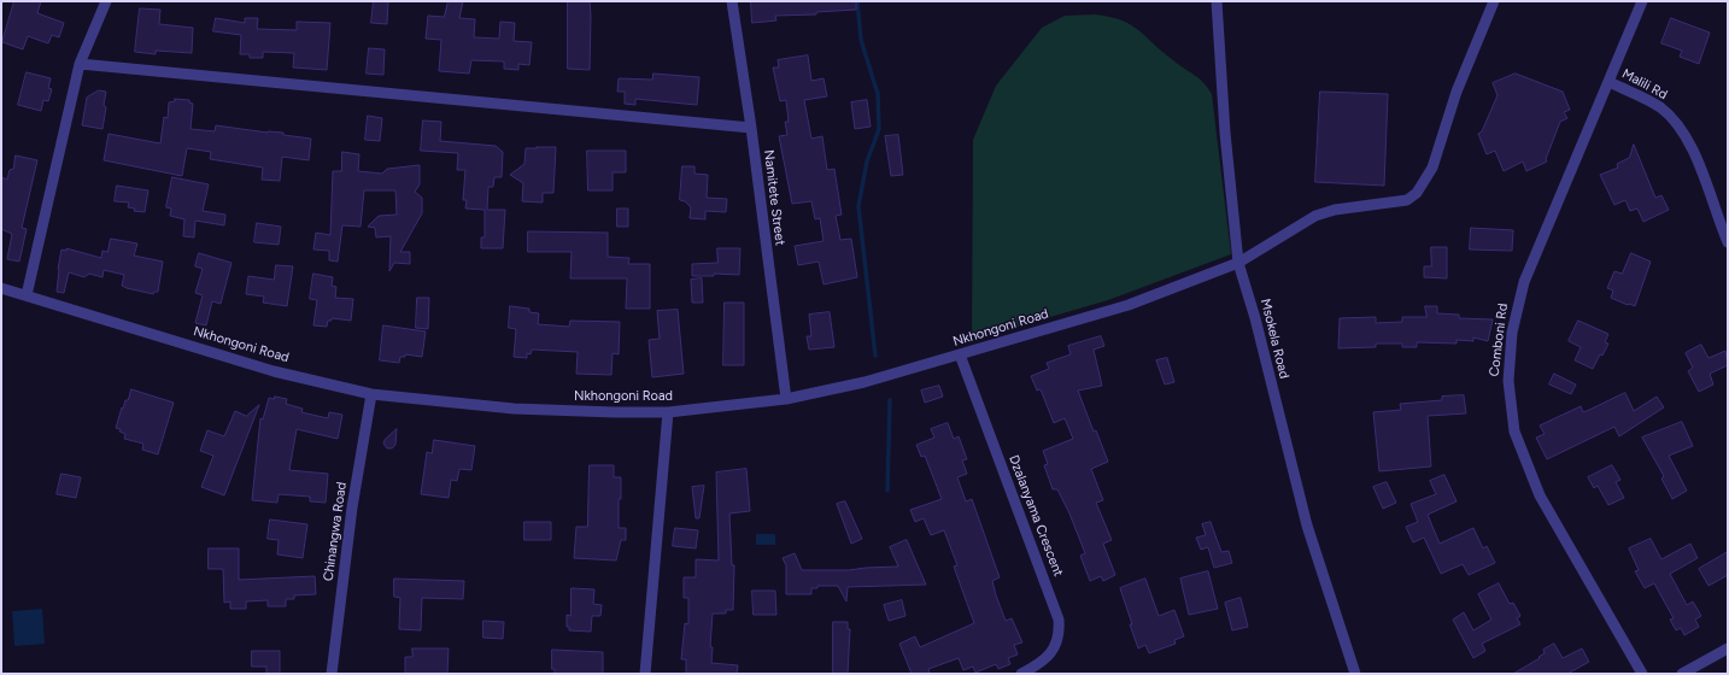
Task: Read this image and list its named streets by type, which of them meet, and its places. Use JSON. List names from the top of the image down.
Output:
{
  "streets": {
    "street": [
      "Malili Rd",
      "Namitete Street",
      "Nkhongoni Road",
      "Msokela Road",
      "Comboni Rd",
      "Dzalanyama Crescent",
      "Chinangwa Road"
    ]
  },
  "crossings": [
    ["Malili Rd", "Comboni Rd"],
    ["Namitete Street", "Nkhongoni Road"],
    ["Nkhongoni Road", "Msokela Road"],
    ["Nkhongoni Road", "Dzalanyama Crescent"],
    ["Nkhongoni Road", "Chinangwa Road"]
  ]
}
